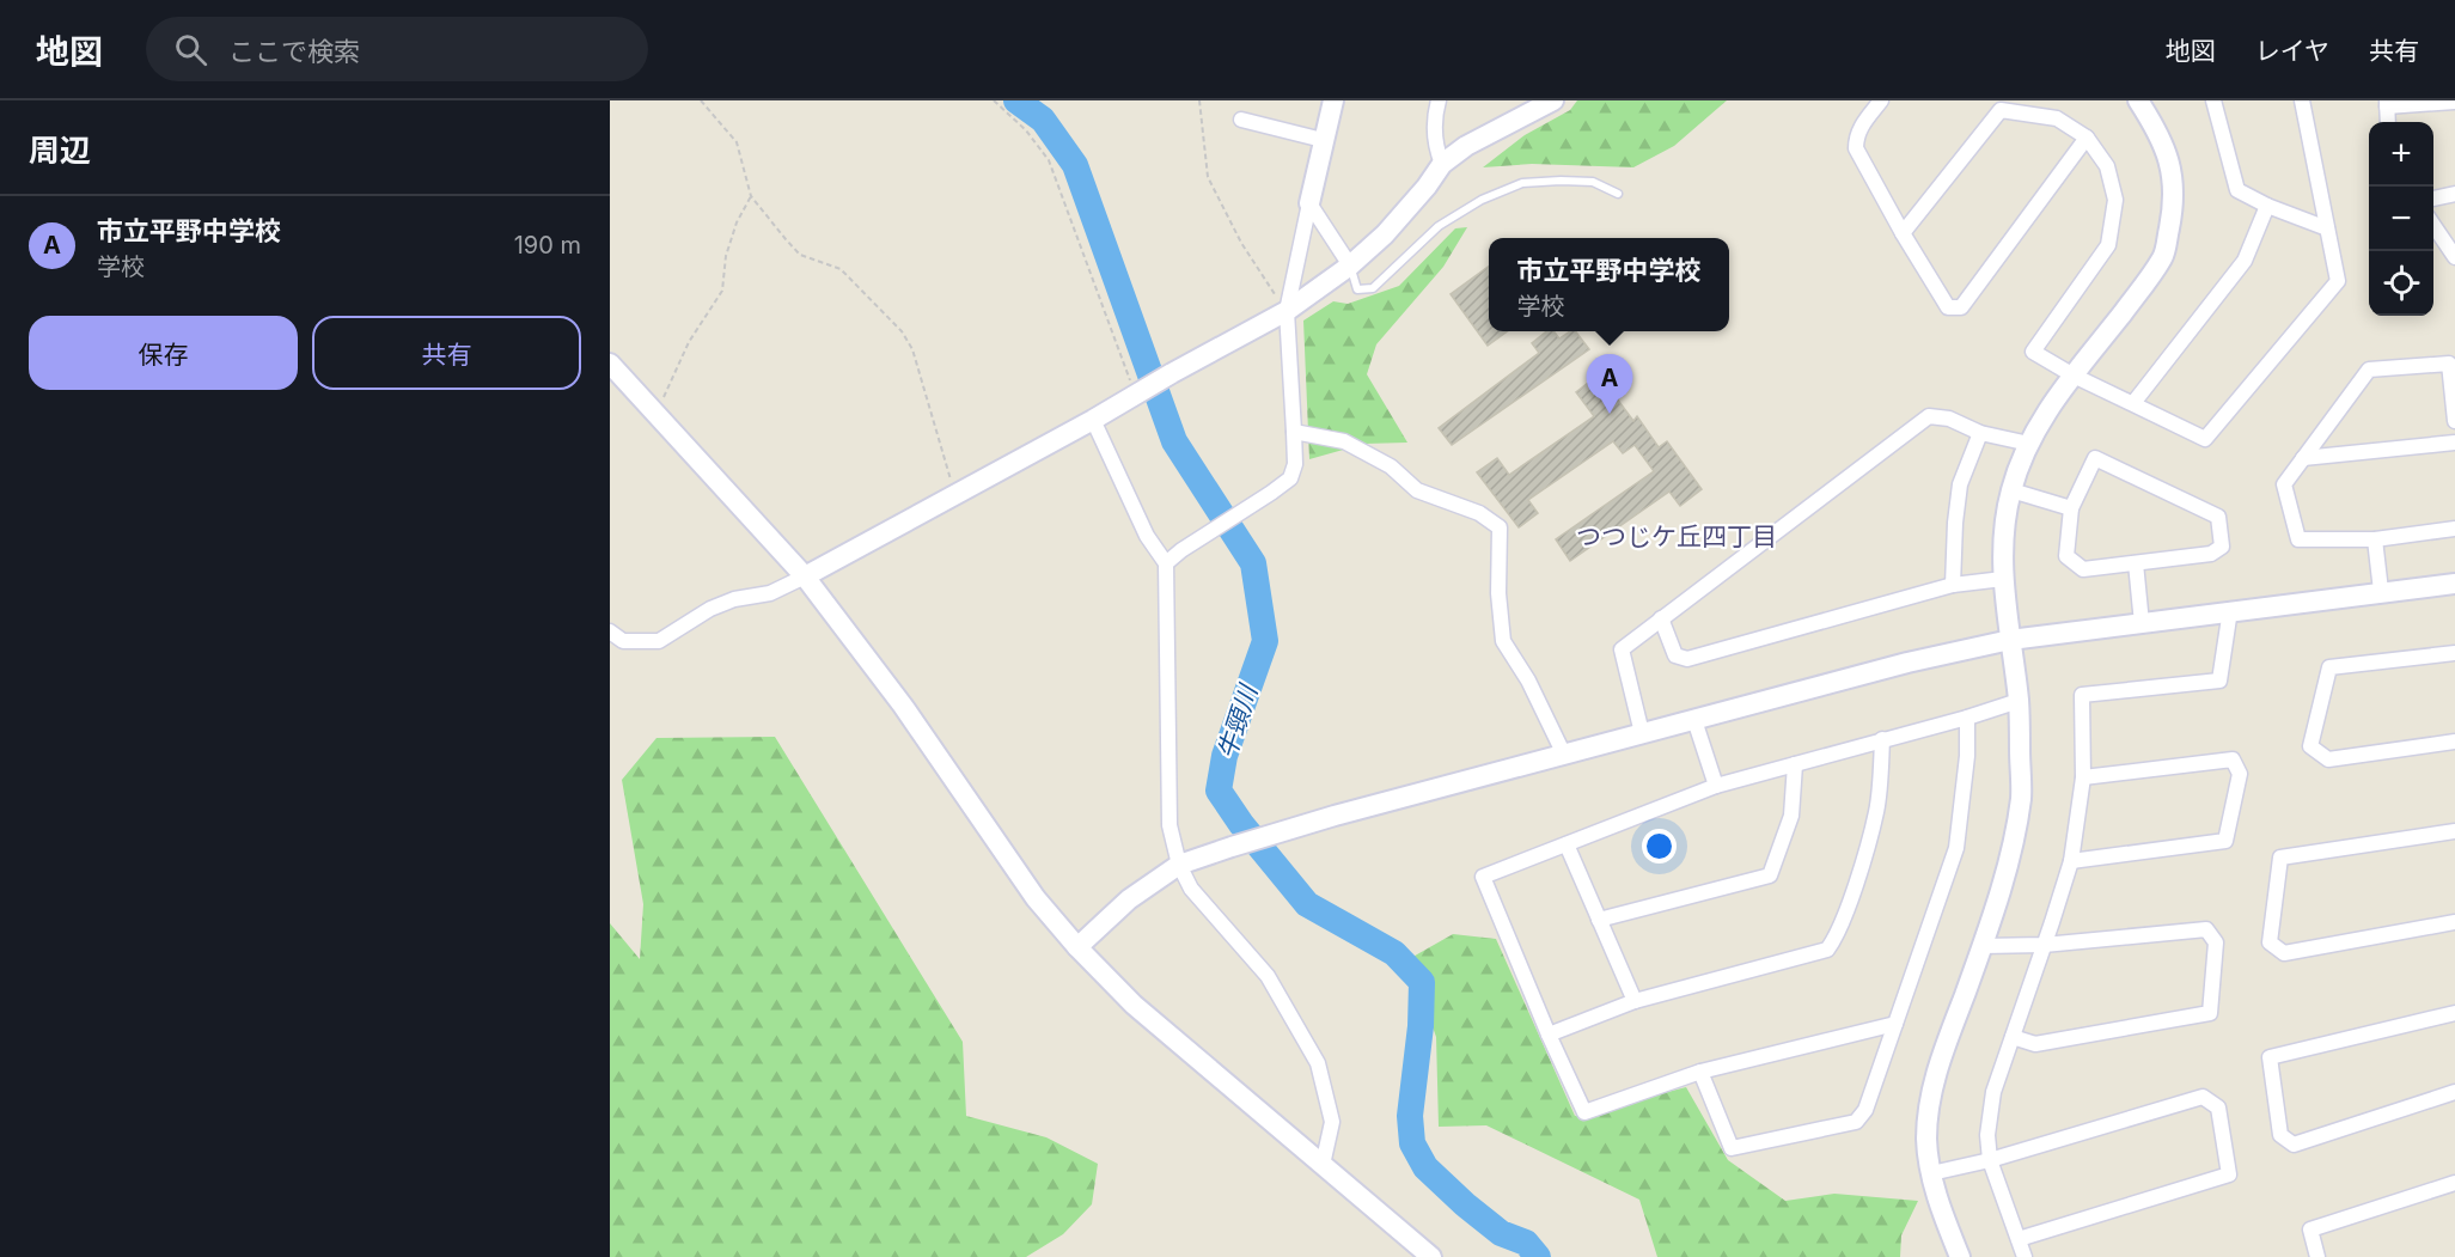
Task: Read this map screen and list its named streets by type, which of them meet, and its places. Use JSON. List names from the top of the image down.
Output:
{
  "districts": ["つつじケ丘四丁目"],
  "water": ["牛頸川"],
  "page": {
    "header": "地図",
    "search": "ここで検索",
    "nav": ["地図", "レイヤ", "共有"],
    "heading": "周辺",
    "map_buttons": ["+", "−"],
    "list": [
      {
        "mark": "A",
        "name": "市立平野中学校",
        "note": "学校",
        "value": "190 m"
      }
    ],
    "popup": ["市立平野中学校", "学校"],
    "buttons": ["保存", "共有"],
    "pins": "A"
  }
}
